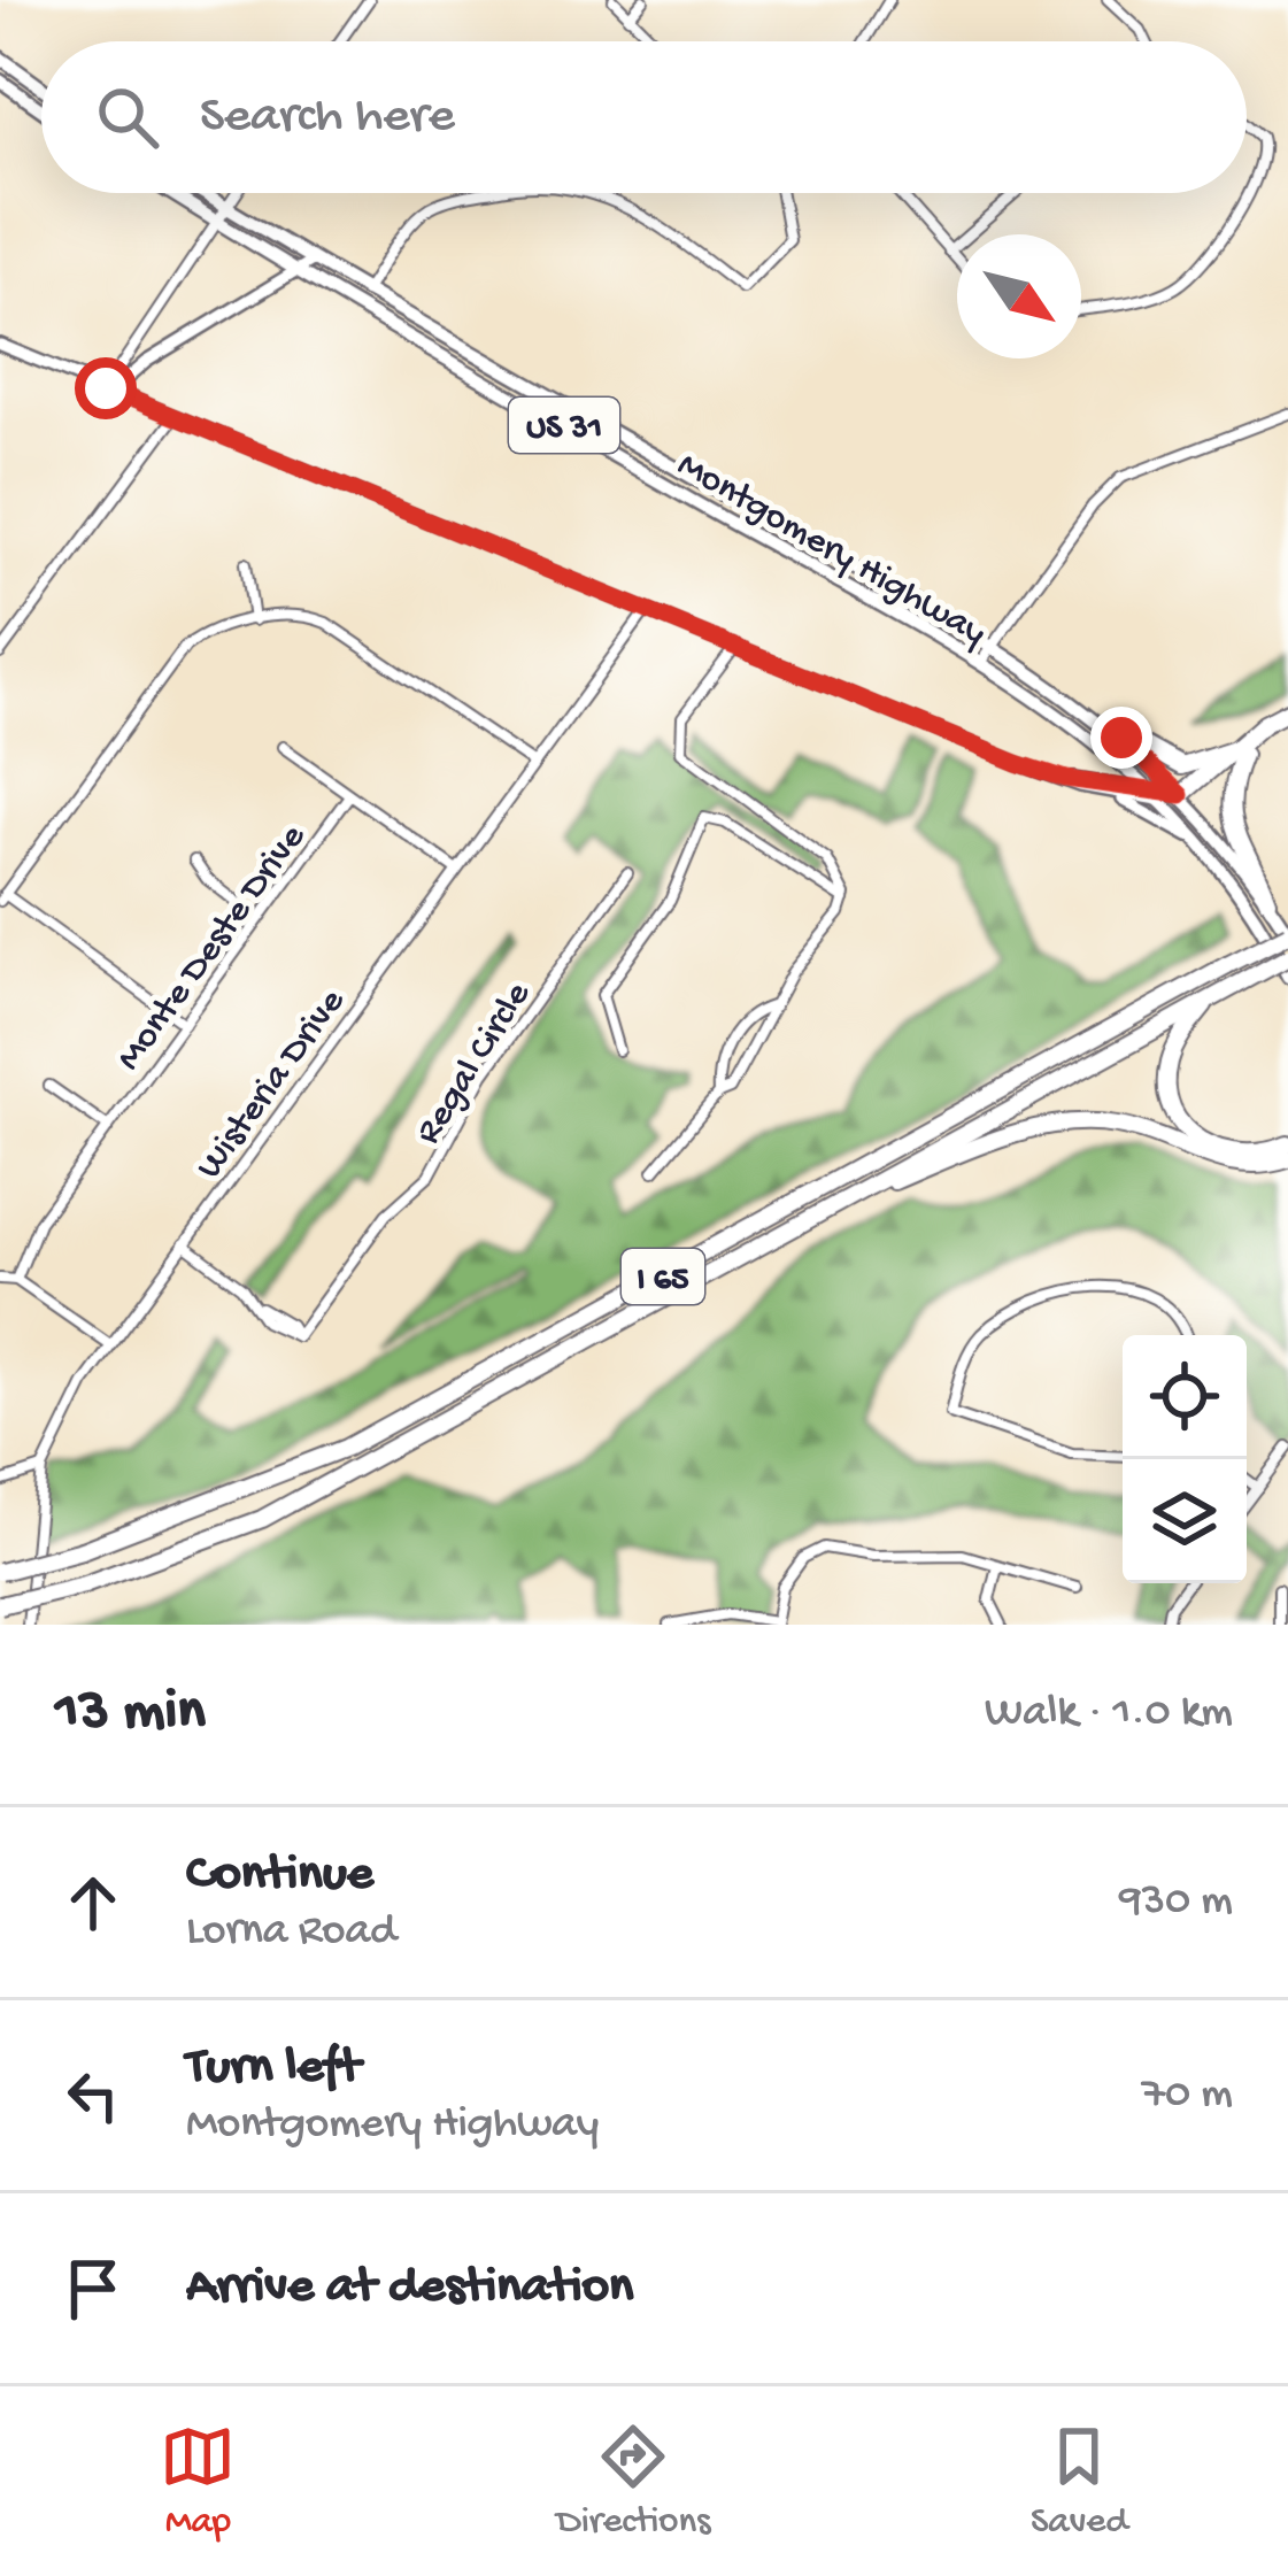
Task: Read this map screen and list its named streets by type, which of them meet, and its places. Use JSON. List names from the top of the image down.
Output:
{
  "streets": {
    "highway": ["I 65"],
    "main road": ["US 31", "Montgomery Highway"],
    "street": ["Monte Deste Drive", "Regal Circle", "Wisteria Drive"]
  },
  "crossings": [
    ["Montgomery Highway", "I 65"],
    ["Regal Circle", "Wisteria Drive"]
  ],
  "north": "bottom right",
  "page": {
    "search": "Search here",
    "heading": ["13 min", "Walk · 1.0 km"],
    "list": [
      ["Continue", "Lorna Road", "930 m"],
      ["Turn left", "Montgomery Highway", "70 m"],
      "Arrive at destination"
    ],
    "nav": ["Map", "Directions", "Saved"]
  }
}
